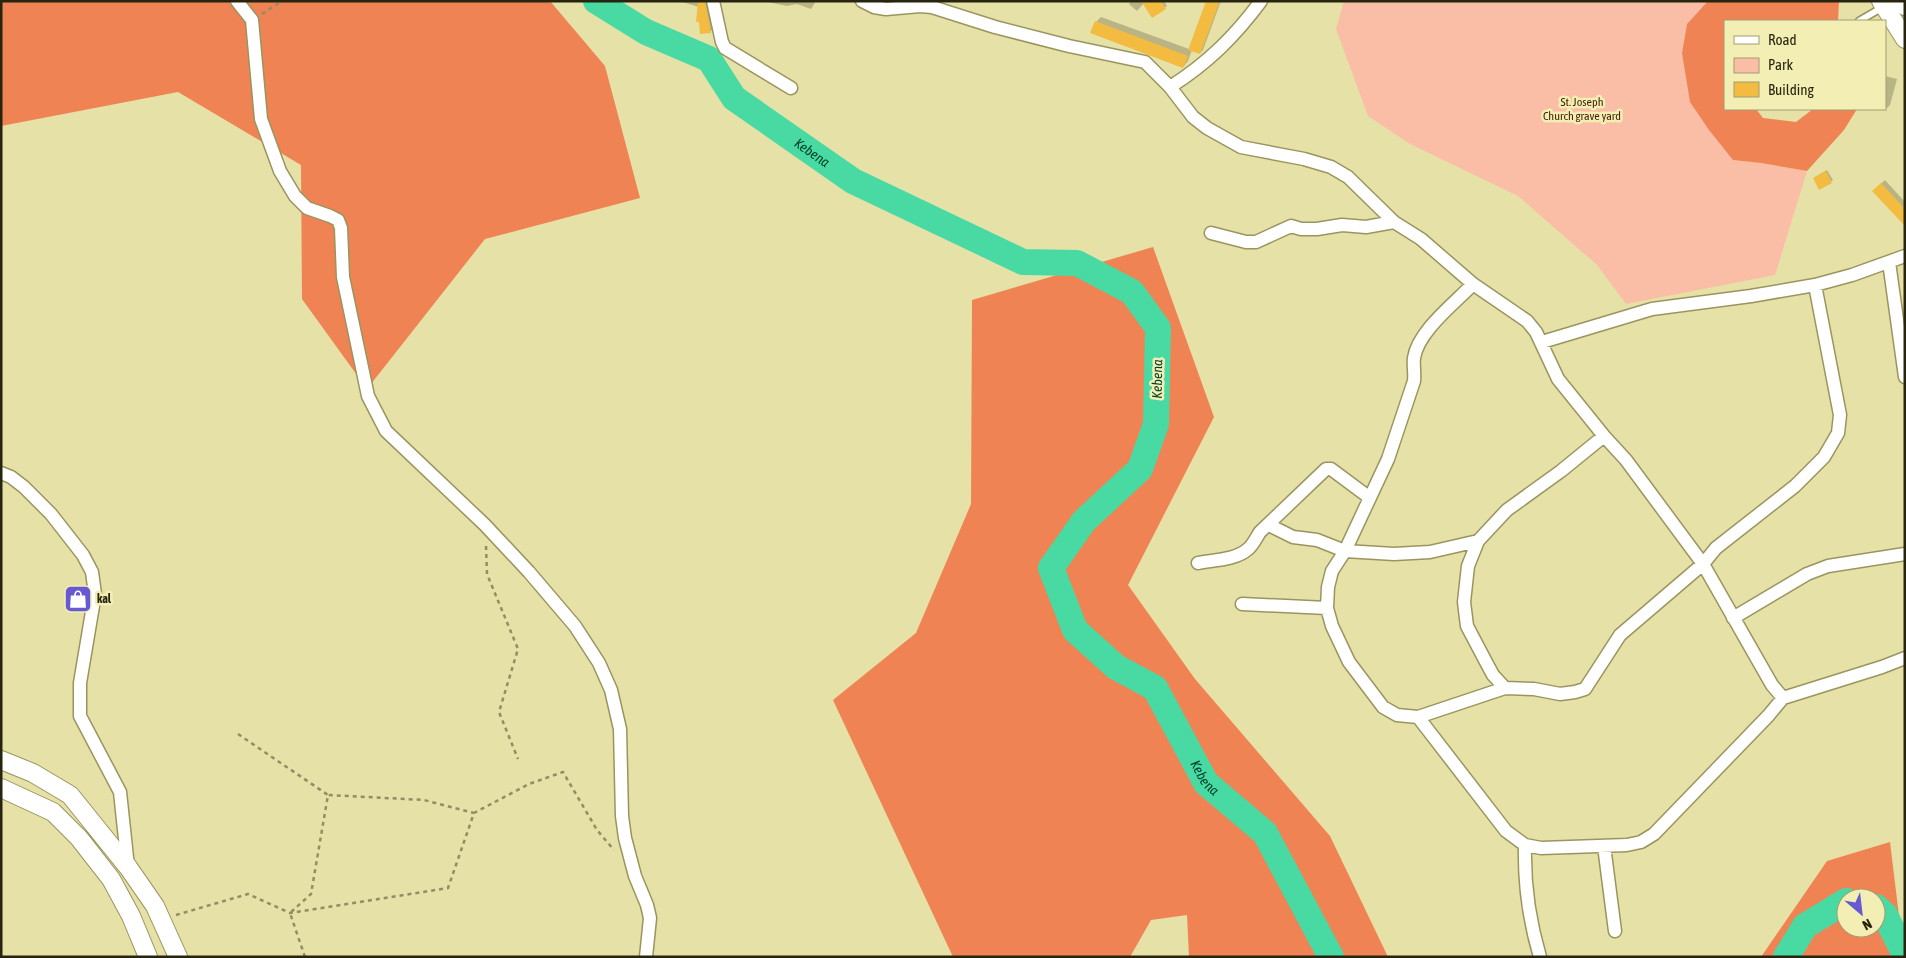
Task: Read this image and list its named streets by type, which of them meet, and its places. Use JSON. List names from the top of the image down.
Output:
{
  "water": ["Kebena"],
  "parks": ["St. Joseph Church grave yard"],
  "places": {
    "shop": ["kal"]
  },
  "legend": ["Road", "Park", "Building"],
  "north": "bottom right"
}
